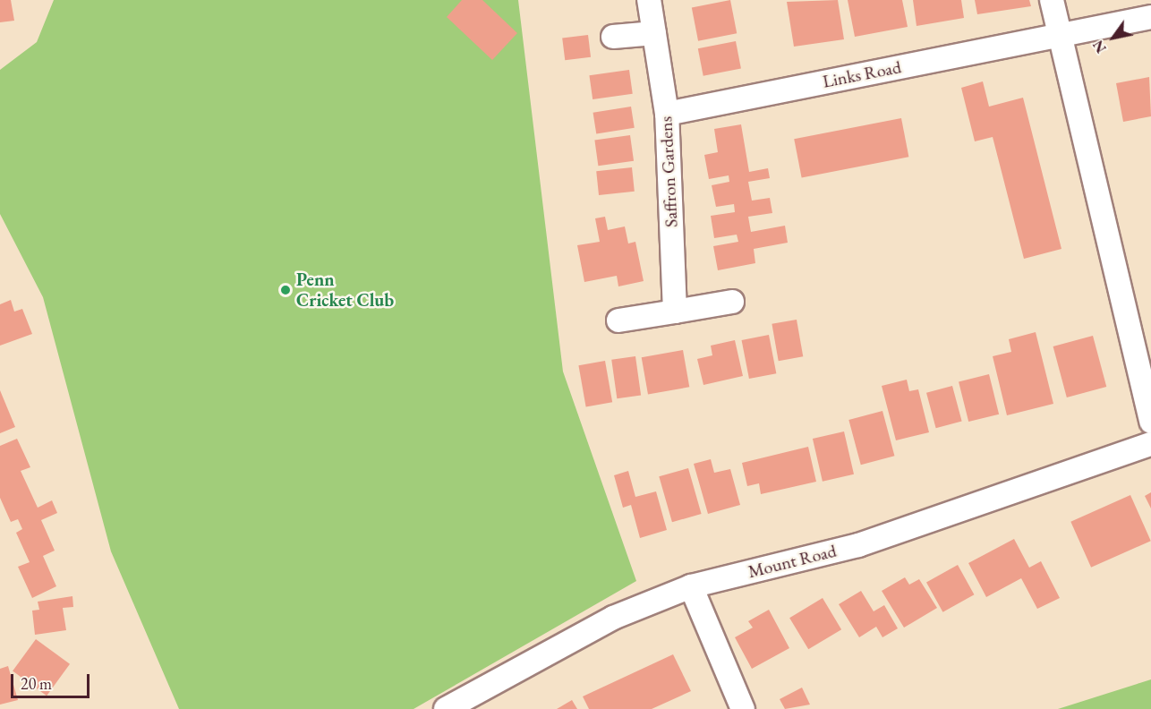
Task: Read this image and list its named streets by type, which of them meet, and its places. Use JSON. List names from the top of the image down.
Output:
{
  "streets": {
    "street": ["Links Road", "Saffron Gardens", "Mount Road"]
  },
  "crossings": [
    ["Links Road", "Saffron Gardens"]
  ],
  "places": ["Penn Cricket Club"],
  "scale_bar": "20 m",
  "north": "bottom left"
}
